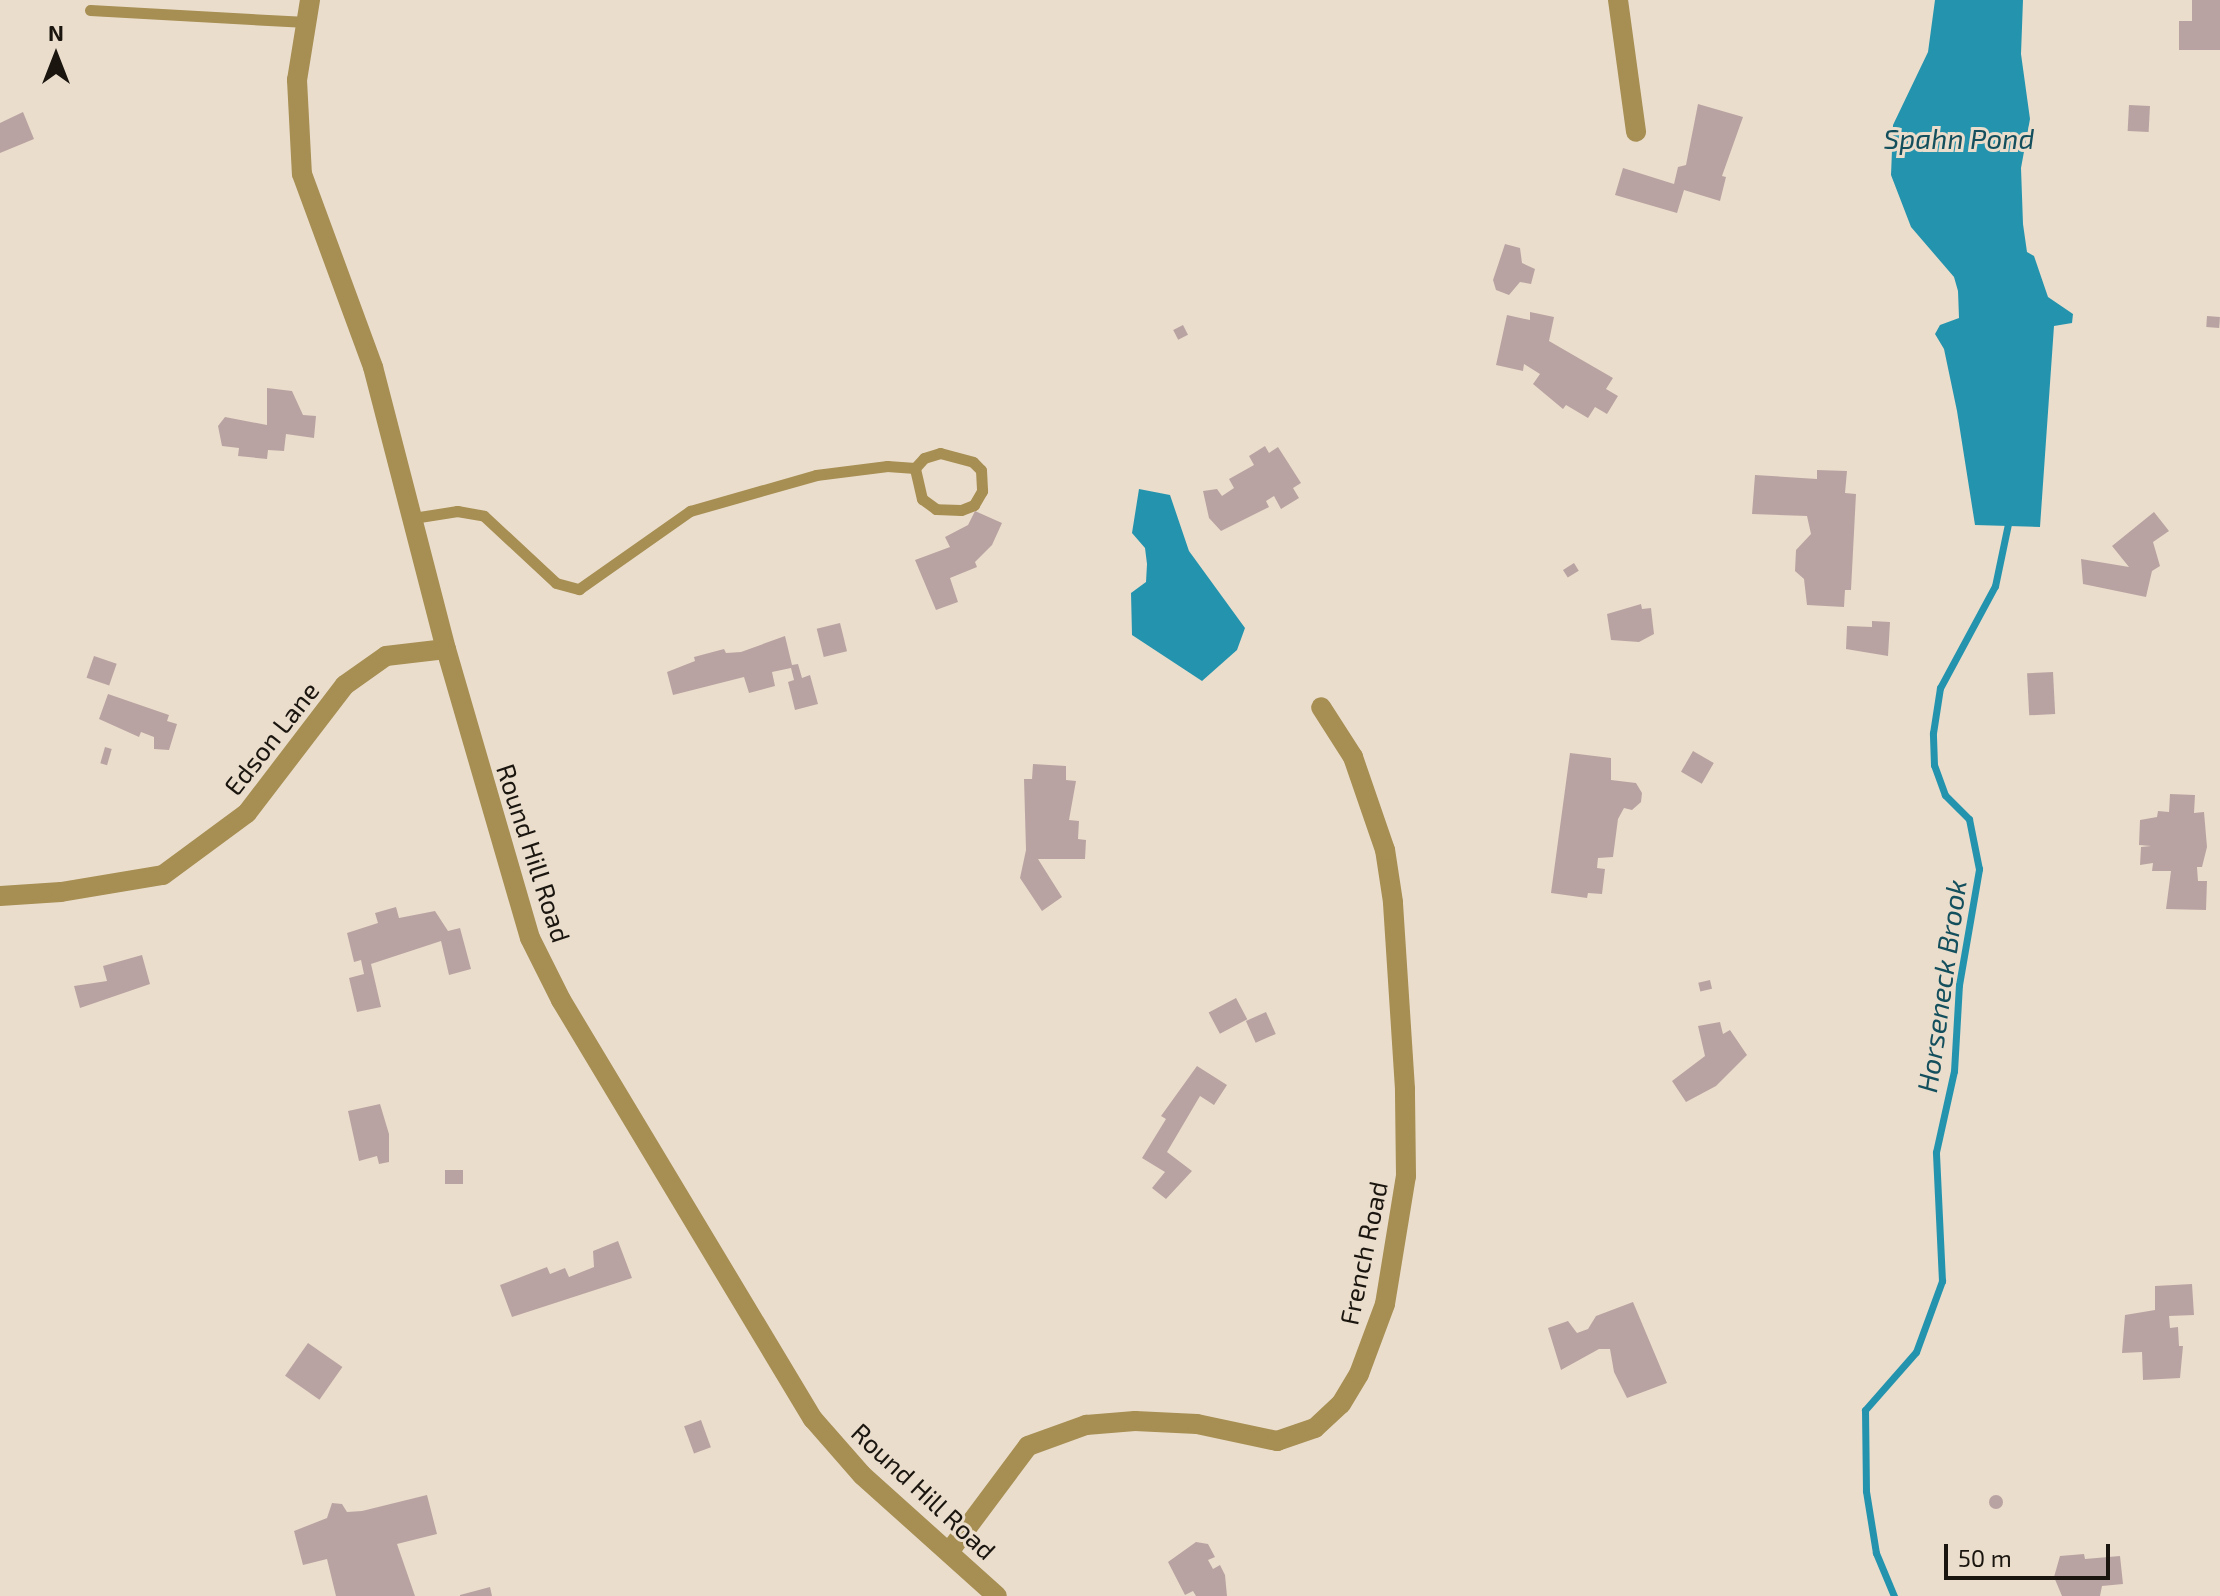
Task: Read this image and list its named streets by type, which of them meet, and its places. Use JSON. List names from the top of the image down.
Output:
{
  "streets": {
    "street": ["Edson Lane", "Round Hill Road", "French Road"]
  },
  "crossings": [
    ["Edson Lane", "Round Hill Road"],
    ["Round Hill Road", "French Road"]
  ],
  "water": ["Spahn Pond", "Horseneck Brook"],
  "scale_bar": "50 m",
  "north": "top"
}
